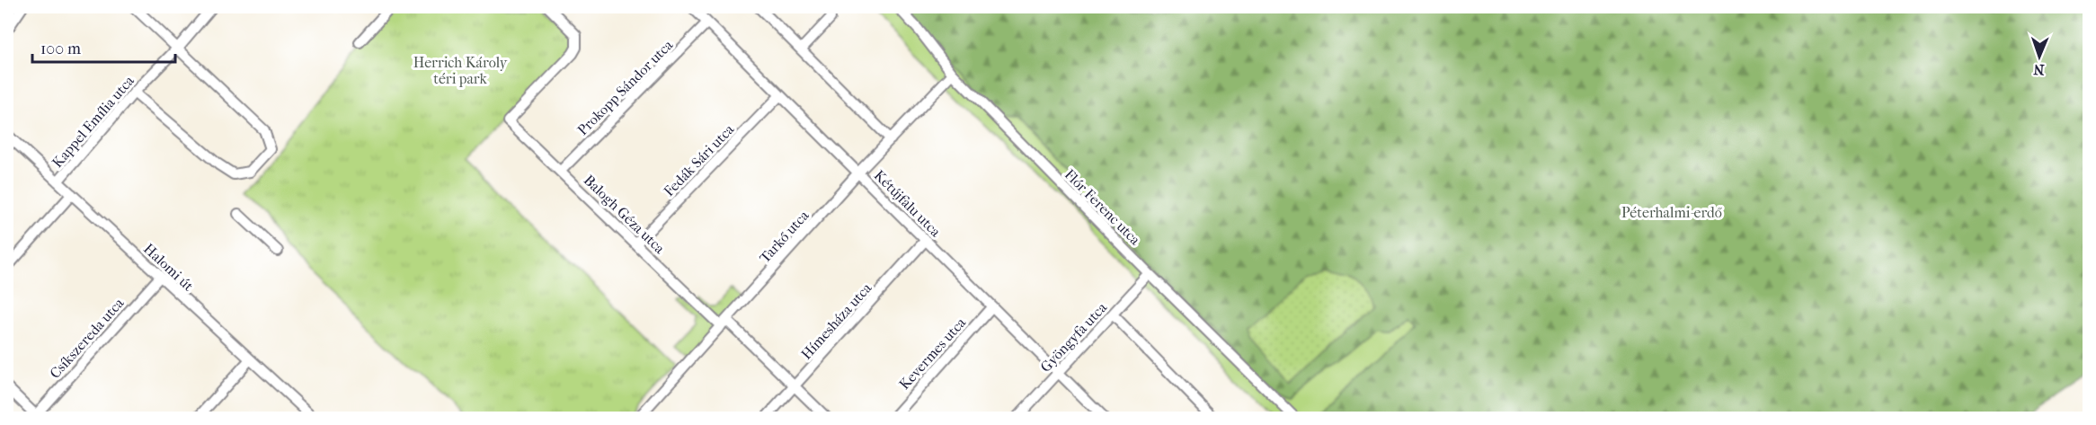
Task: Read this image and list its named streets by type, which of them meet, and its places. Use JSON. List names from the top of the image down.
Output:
{
  "streets": {
    "street": [
      "Prokopp Sándor utca",
      "Kappel Emília utca",
      "Fedák Sári utca",
      "Kétújfalu utca",
      "Flór Ferenc utca",
      "Balogh Géza utca",
      "Tarkő utca",
      "Halomi út",
      "Hímesháza utca",
      "Gyöngyfa utca",
      "Csíkszereda utca",
      "Kevermes utca"
    ]
  },
  "crossings": [
    ["Prokopp Sándor utca", "Kétújfalu utca"],
    ["Prokopp Sándor utca", "Balogh Géza utca"],
    ["Kappel Emília utca", "Halomi út"],
    ["Fedák Sári utca", "Kétújfalu utca"],
    ["Fedák Sári utca", "Balogh Géza utca"],
    ["Kétújfalu utca", "Tarkő utca"],
    ["Kétújfalu utca", "Hímesháza utca"],
    ["Kétújfalu utca", "Gyöngyfa utca"],
    ["Kétújfalu utca", "Kevermes utca"],
    ["Flór Ferenc utca", "Tarkő utca"],
    ["Flór Ferenc utca", "Gyöngyfa utca"],
    ["Balogh Géza utca", "Tarkő utca"],
    ["Balogh Géza utca", "Hímesháza utca"],
    ["Halomi út", "Csíkszereda utca"]
  ],
  "parks": ["Herrich Károly téri park", "Péterhalmi-erdő"],
  "scale_bar": "100 m",
  "north": "bottom"
}
